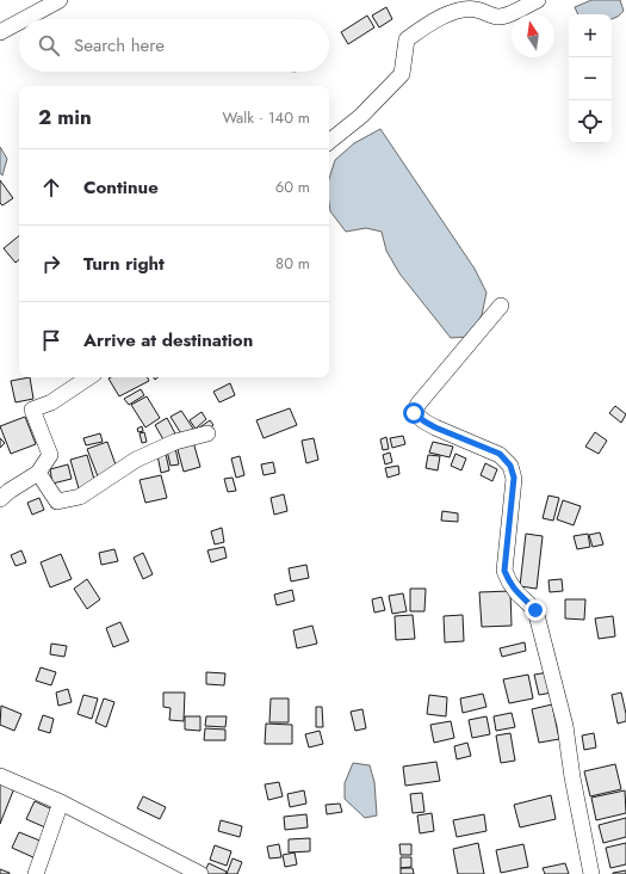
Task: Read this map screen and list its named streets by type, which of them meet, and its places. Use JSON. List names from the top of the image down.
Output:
{
  "north": "top",
  "page": {
    "map_buttons": ["+", "−"],
    "search": "Search here",
    "heading": ["2 min", "Walk · 140 m"],
    "list": [
      ["Continue", "60 m"],
      ["Turn right", "80 m"],
      "Arrive at destination"
    ]
  }
}
